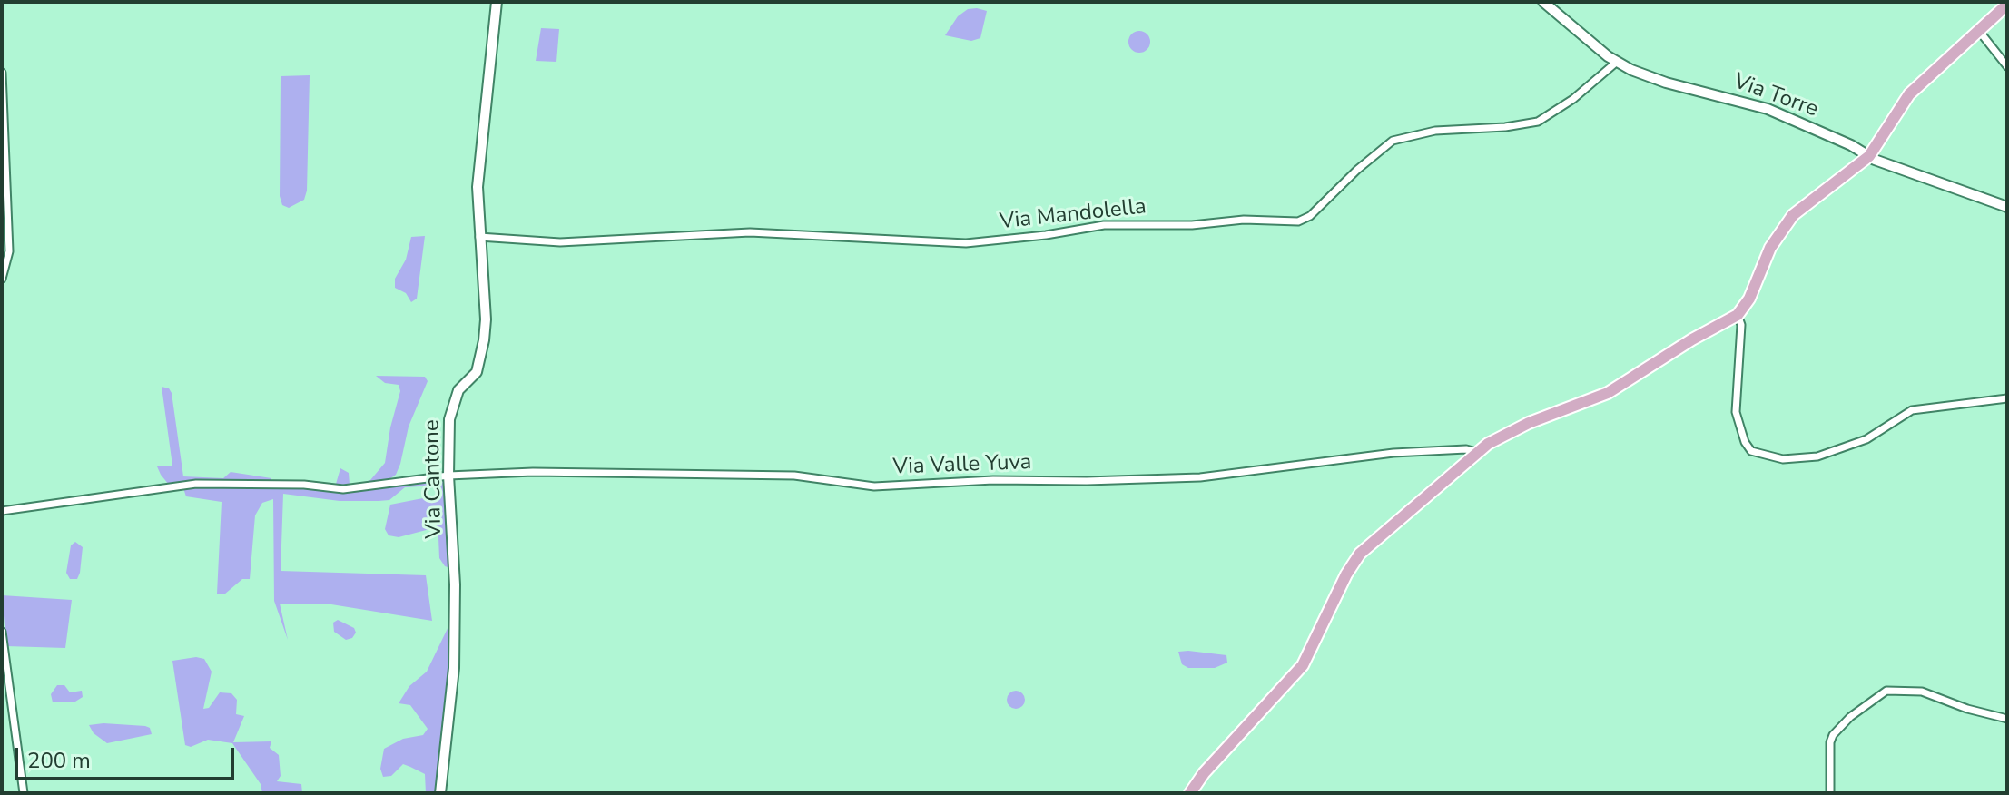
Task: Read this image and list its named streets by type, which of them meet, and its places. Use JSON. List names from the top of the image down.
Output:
{
  "streets": {
    "main road": ["Via Torre", "Via Cantone"],
    "street": ["Via Mandolella", "Via Valle Yuva"]
  },
  "crossings": [
    ["Via Torre", "Via Mandolella"],
    ["Via Mandolella", "Via Cantone"],
    ["Via Valle Yuva", "Via Cantone"]
  ],
  "scale_bar": "200 m"
}
